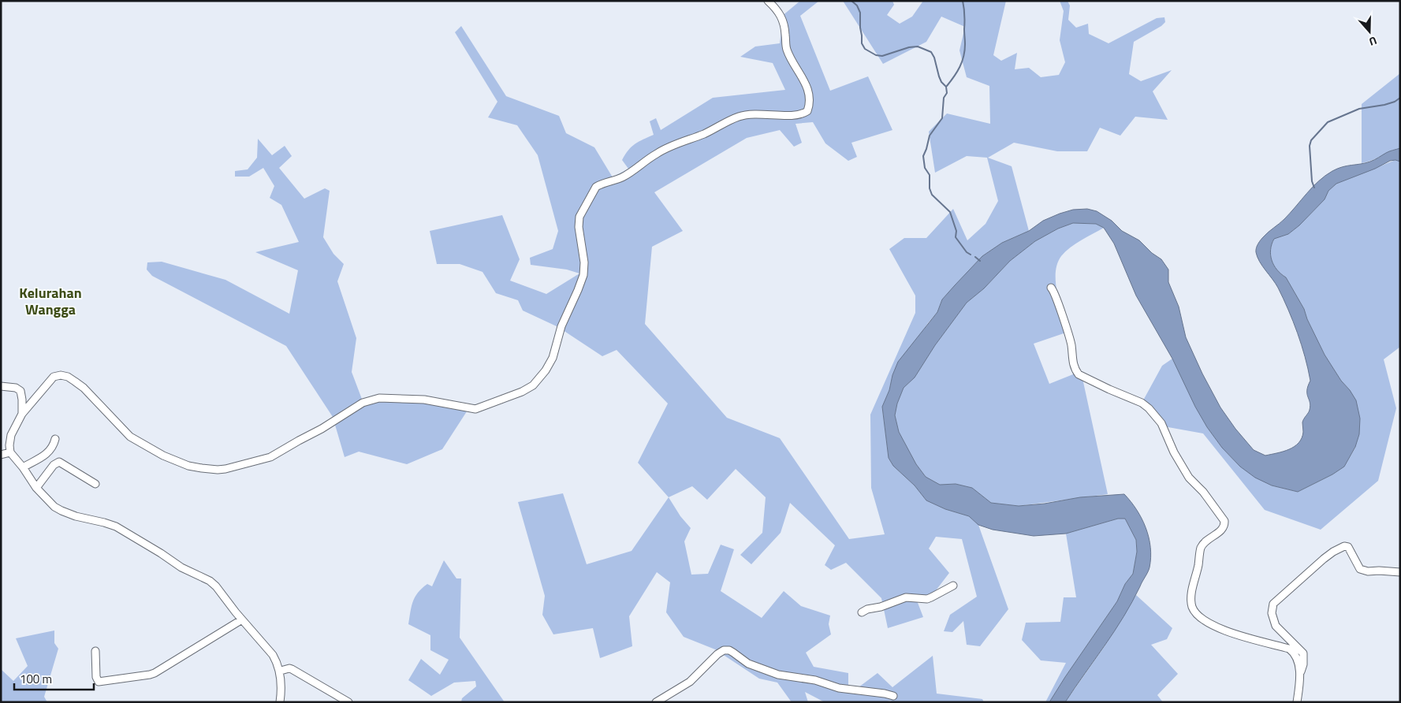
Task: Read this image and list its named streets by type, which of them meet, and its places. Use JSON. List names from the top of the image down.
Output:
{
  "districts": ["Kelurahan Wangga"],
  "scale_bar": "100 m",
  "north": "bottom"
}
